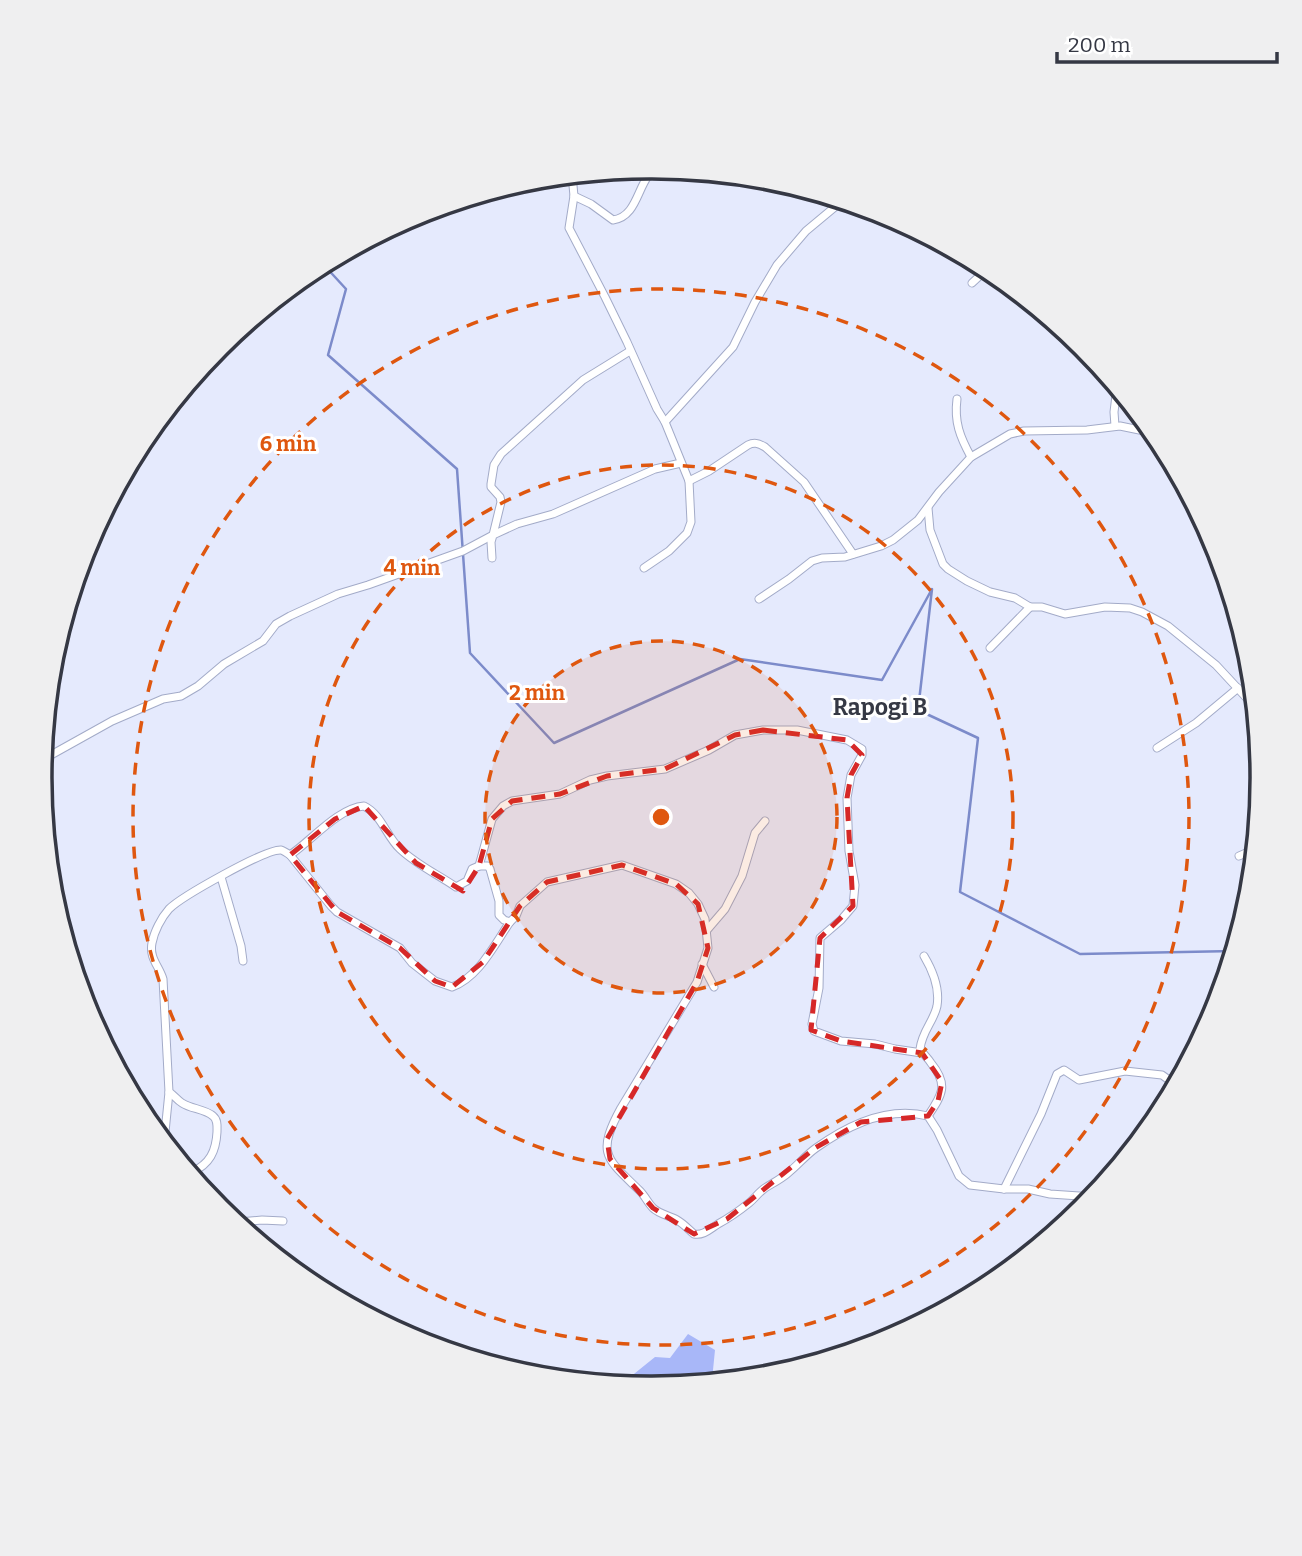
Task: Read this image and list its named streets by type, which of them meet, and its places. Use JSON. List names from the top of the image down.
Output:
{
  "districts": ["Rapogi B"],
  "scale_bar": "200 m",
  "rings": ["6 min", "4 min", "2 min"]
}
